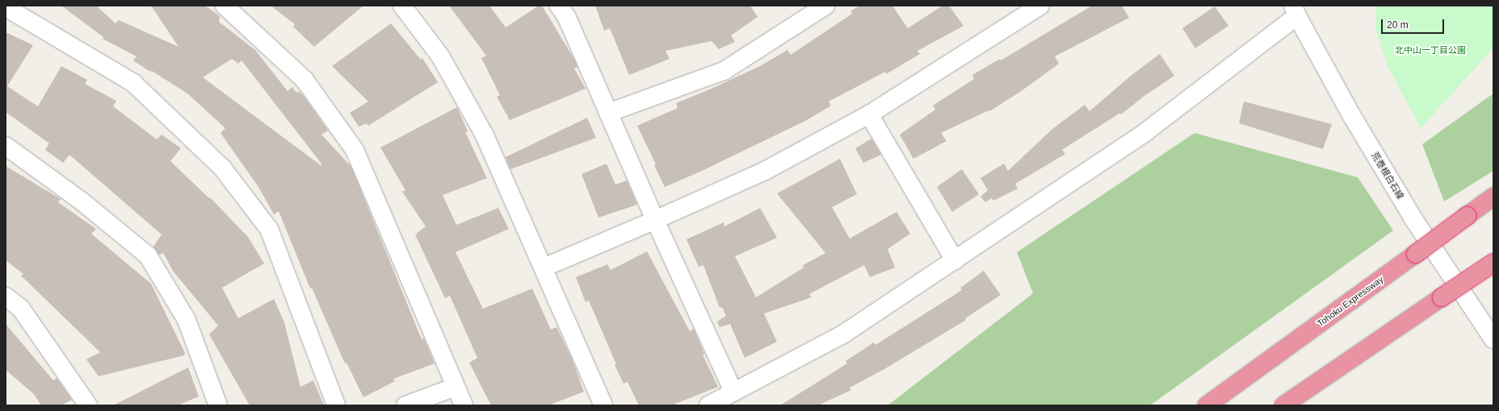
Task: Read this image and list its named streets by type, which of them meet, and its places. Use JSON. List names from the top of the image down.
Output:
{
  "streets": {
    "highway": ["Tohoku Expressway"],
    "street": ["荒巻根白石線"]
  },
  "parks": ["北中山一丁目公園"],
  "scale_bar": "20 m"
}
